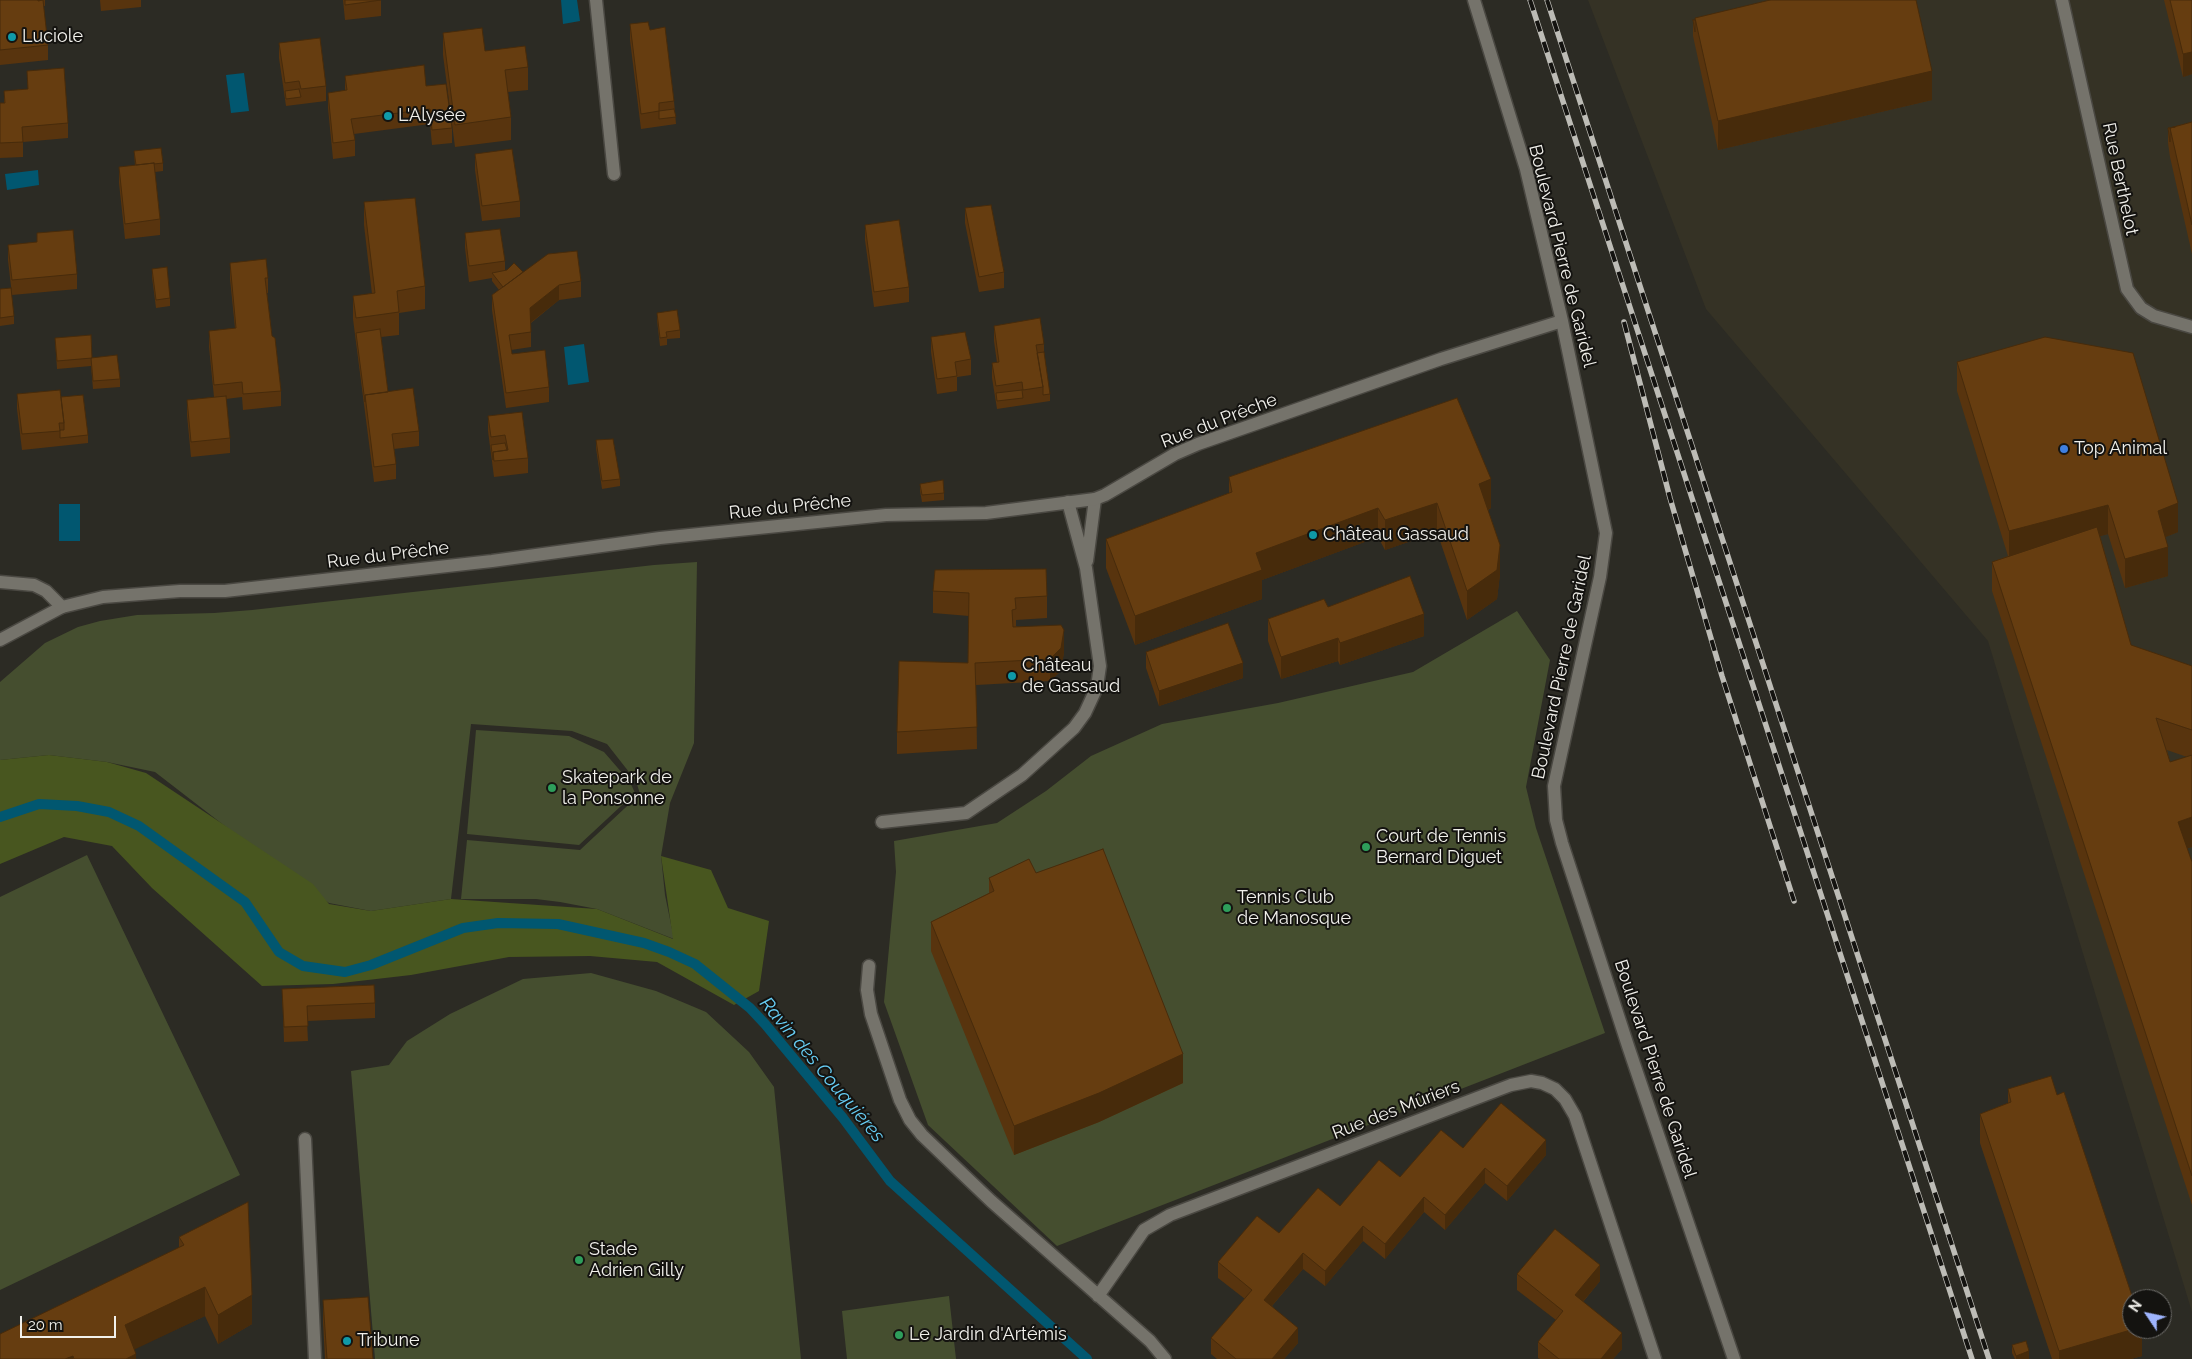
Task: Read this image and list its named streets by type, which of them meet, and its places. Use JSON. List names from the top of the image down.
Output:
{
  "streets": {
    "street": [
      "Rue Berthelot",
      "Boulevard Pierre de Garidel",
      "Rue du Prêche",
      "Rue des Mûriers"
    ]
  },
  "crossings": [
    ["Boulevard Pierre de Garidel", "Rue du Prêche"]
  ],
  "water": ["Ravin des Couquiéres"],
  "places": [
    "Luciole",
    "L'Alysée",
    "Top Animal",
    "Château Gassaud",
    "Château de Gassaud",
    "Skatepark de la Ponsonne",
    "Court de Tennis Bernard Diguet",
    "Tennis Club de Manosque",
    "Stade Adrien Gilly",
    "Le Jardin d'Artémis",
    "Tribune"
  ],
  "scale_bar": "20 m",
  "north": "top left"
}
